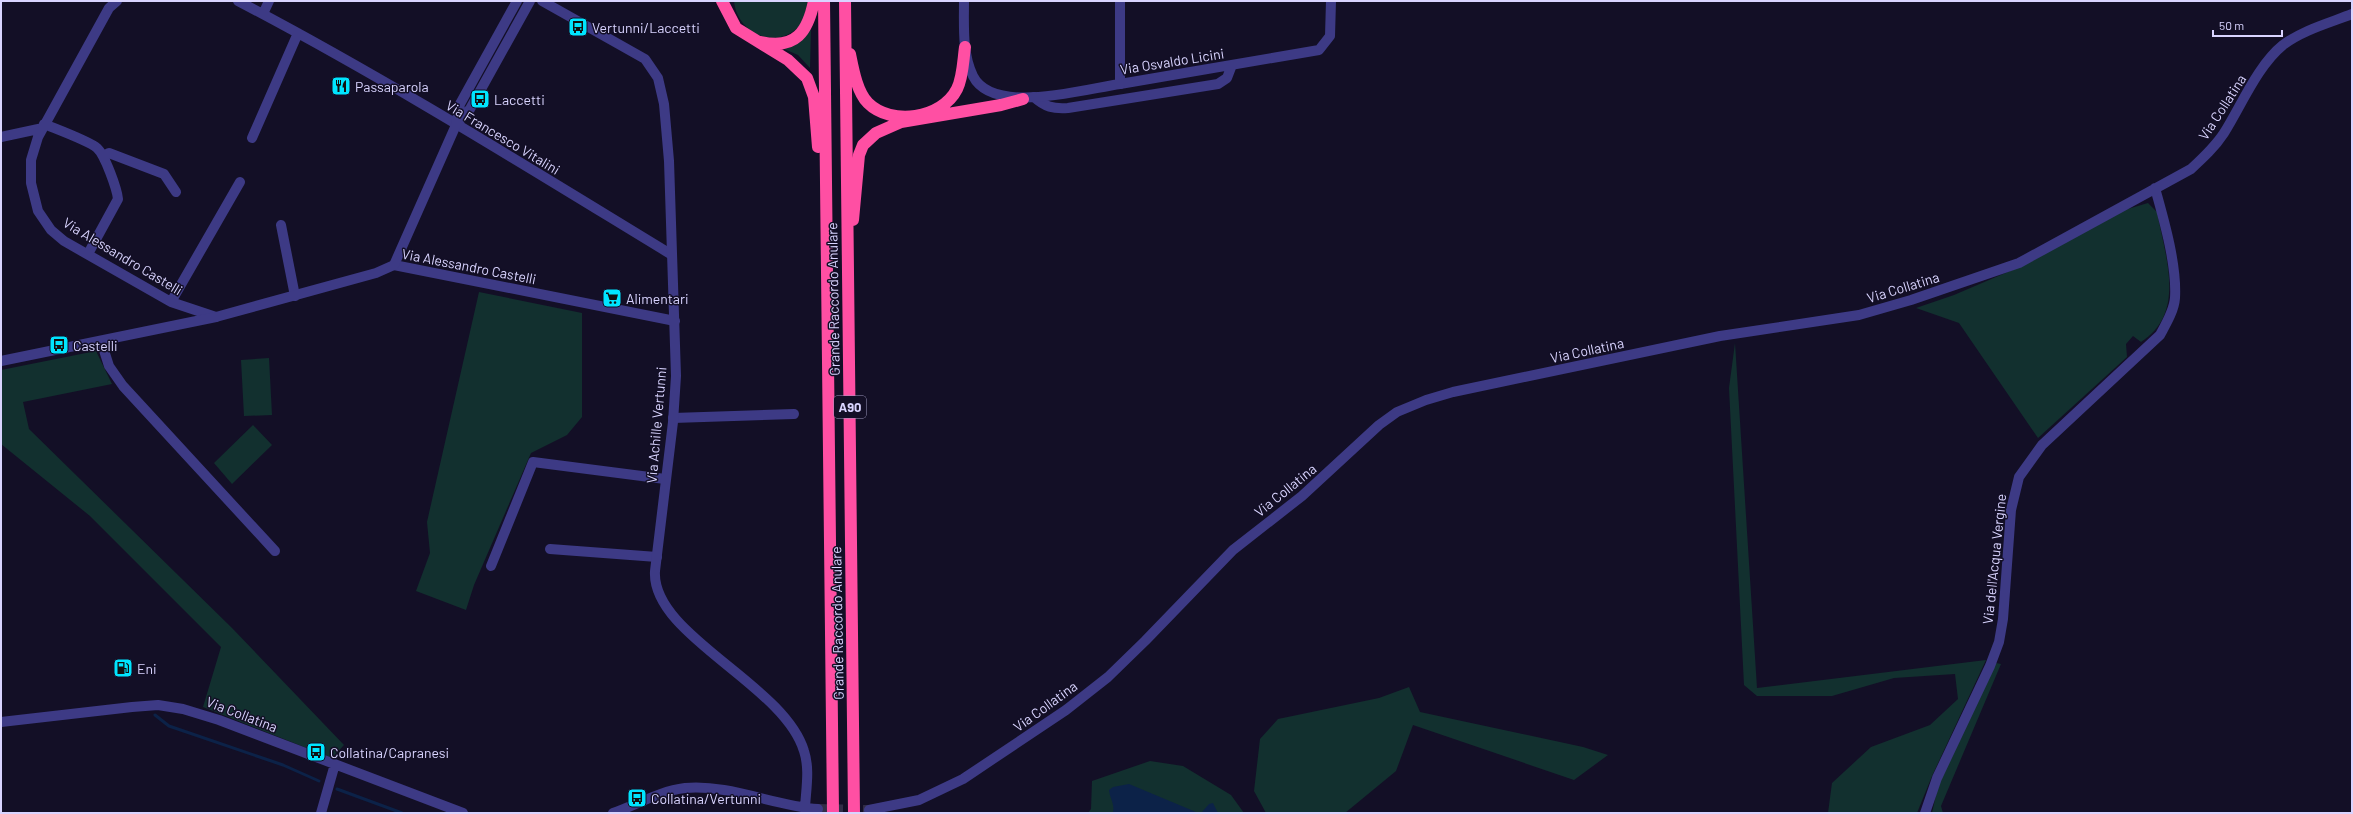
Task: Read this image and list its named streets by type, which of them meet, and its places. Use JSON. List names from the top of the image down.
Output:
{
  "streets": {
    "highway": ["Grande Raccordo Anulare", "A90"],
    "street": [
      "Via Osvaldo Licini",
      "Via Collatina",
      "Via Francesco Vitalini",
      "Via Alessandro Castelli",
      "Via Achille Vertunni",
      "Via dell'Acqua Vergine"
    ]
  },
  "crossings": [
    ["Via Collatina", "Via dell'Acqua Vergine"],
    ["Via Francesco Vitalini", "Via Achille Vertunni"],
    ["Via Alessandro Castelli", "Via Achille Vertunni"]
  ],
  "places": {
    "bus stop": [
      "Vertunni/Laccetti",
      "Laccetti",
      "Castelli",
      "Collatina/Capranesi",
      "Collatina/Vertunni"
    ],
    "restaurant": ["Passaparola"],
    "supermarket": ["Alimentari"],
    "fuel station": ["Eni"]
  },
  "scale_bar": "50 m"
}
